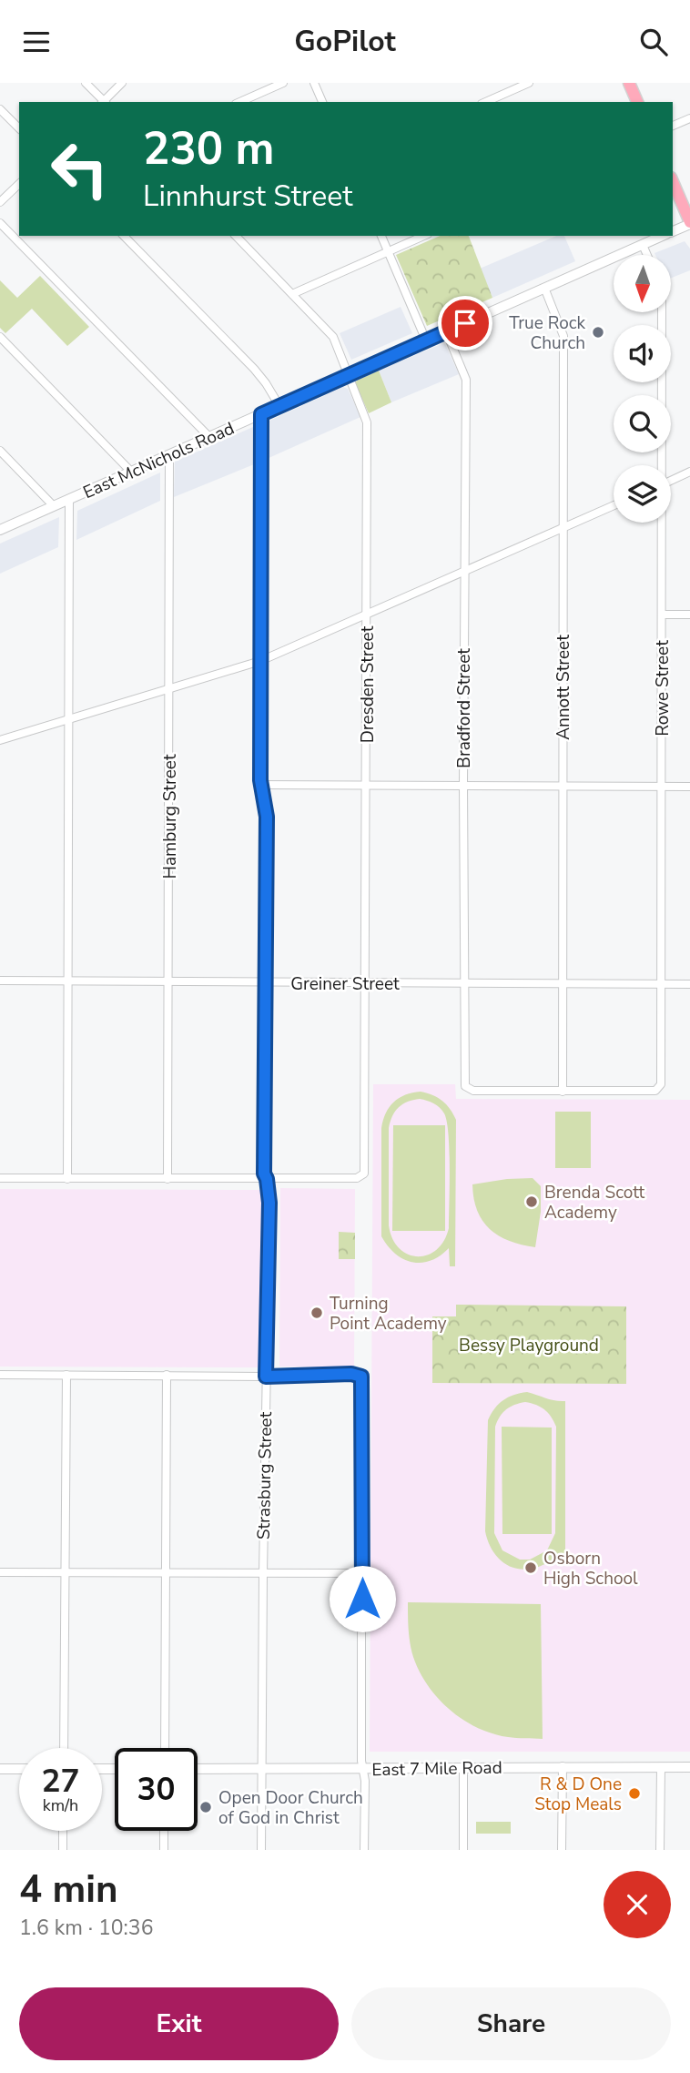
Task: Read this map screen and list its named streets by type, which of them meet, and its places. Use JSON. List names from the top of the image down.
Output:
{
  "streets": {
    "street": [
      "East McNichols Road",
      "Dresden Street",
      "Annott Street",
      "Rowe Street",
      "Bradford Street",
      "Hamburg Street",
      "Greiner Street",
      "Strasburg Street",
      "East 7 Mile Road"
    ]
  },
  "crossings": [
    ["East McNichols Road", "Dresden Street"],
    ["East McNichols Road", "Annott Street"],
    ["East McNichols Road", "Bradford Street"],
    ["East McNichols Road", "Hamburg Street"],
    ["East McNichols Road", "Strasburg Street"],
    ["Dresden Street", "Greiner Street"],
    ["Dresden Street", "Strasburg Street"],
    ["Annott Street", "Rowe Street"],
    ["Annott Street", "Bradford Street"],
    ["Annott Street", "Greiner Street"],
    ["Rowe Street", "Bradford Street"],
    ["Rowe Street", "Greiner Street"],
    ["Bradford Street", "Greiner Street"],
    ["Hamburg Street", "Greiner Street"],
    ["Greiner Street", "Strasburg Street"],
    ["Strasburg Street", "East 7 Mile Road"]
  ],
  "parks": ["Bessy Playground"],
  "places": [
    "True Rock Church",
    "Brenda Scott Academy",
    "Turning Point Academy",
    "Osborn High School",
    "R & D One Stop Meals",
    "Open Door Church of God in Christ"
  ],
  "north": "bottom",
  "page": {
    "header": "GoPilot",
    "turn": ["230 m", "Linnhurst Street"],
    "speed": "27 km/h",
    "limit": "30",
    "heading": ["4 min", "1.6 km · 10:36"],
    "buttons": ["Exit", "Share"]
  }
}
